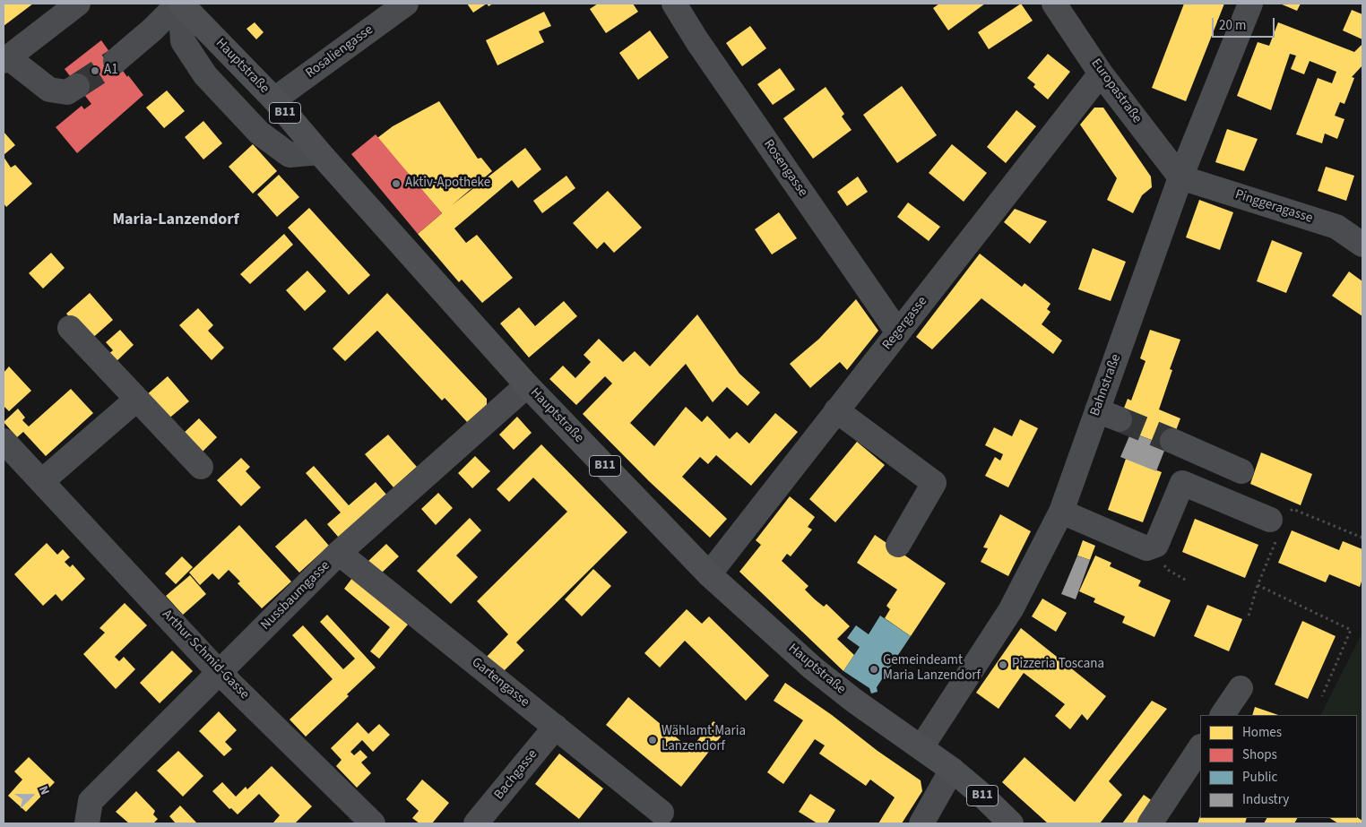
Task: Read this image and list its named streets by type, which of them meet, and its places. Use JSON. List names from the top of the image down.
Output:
{
  "streets": {
    "main road": ["Hauptstraße", "B11"],
    "street": [
      "Rosaliengasse",
      "Europastraße",
      "Rosengasse",
      "Pinggeragasse",
      "Regergasse",
      "Bahnstraße",
      "Nussbaumgasse",
      "Arthur Schmid-Gasse",
      "Gartengasse",
      "Bachgasse"
    ]
  },
  "crossings": [
    ["Rosaliengasse", "Hauptstraße"],
    ["Hauptstraße", "Regergasse"],
    ["Hauptstraße", "Bahnstraße"],
    ["Hauptstraße", "Nussbaumgasse"],
    ["Europastraße", "Pinggeragasse"],
    ["Europastraße", "Regergasse"],
    ["Europastraße", "Bahnstraße"],
    ["Rosengasse", "Regergasse"],
    ["Pinggeragasse", "Bahnstraße"],
    ["Nussbaumgasse", "Arthur Schmid-Gasse"],
    ["Nussbaumgasse", "Gartengasse"],
    ["Gartengasse", "Bachgasse"]
  ],
  "districts": ["Maria-Lanzendorf"],
  "places": [
    "A1",
    "Aktiv-Apotheke",
    "Pizzeria Toscana",
    "Gemeindeamt Maria Lanzendorf",
    "Wählamt Maria Lanzendorf"
  ],
  "legend": [
    "Homes",
    "Shops",
    "Public",
    "Industry"
  ],
  "scale_bar": "20 m",
  "north": "right"
}
